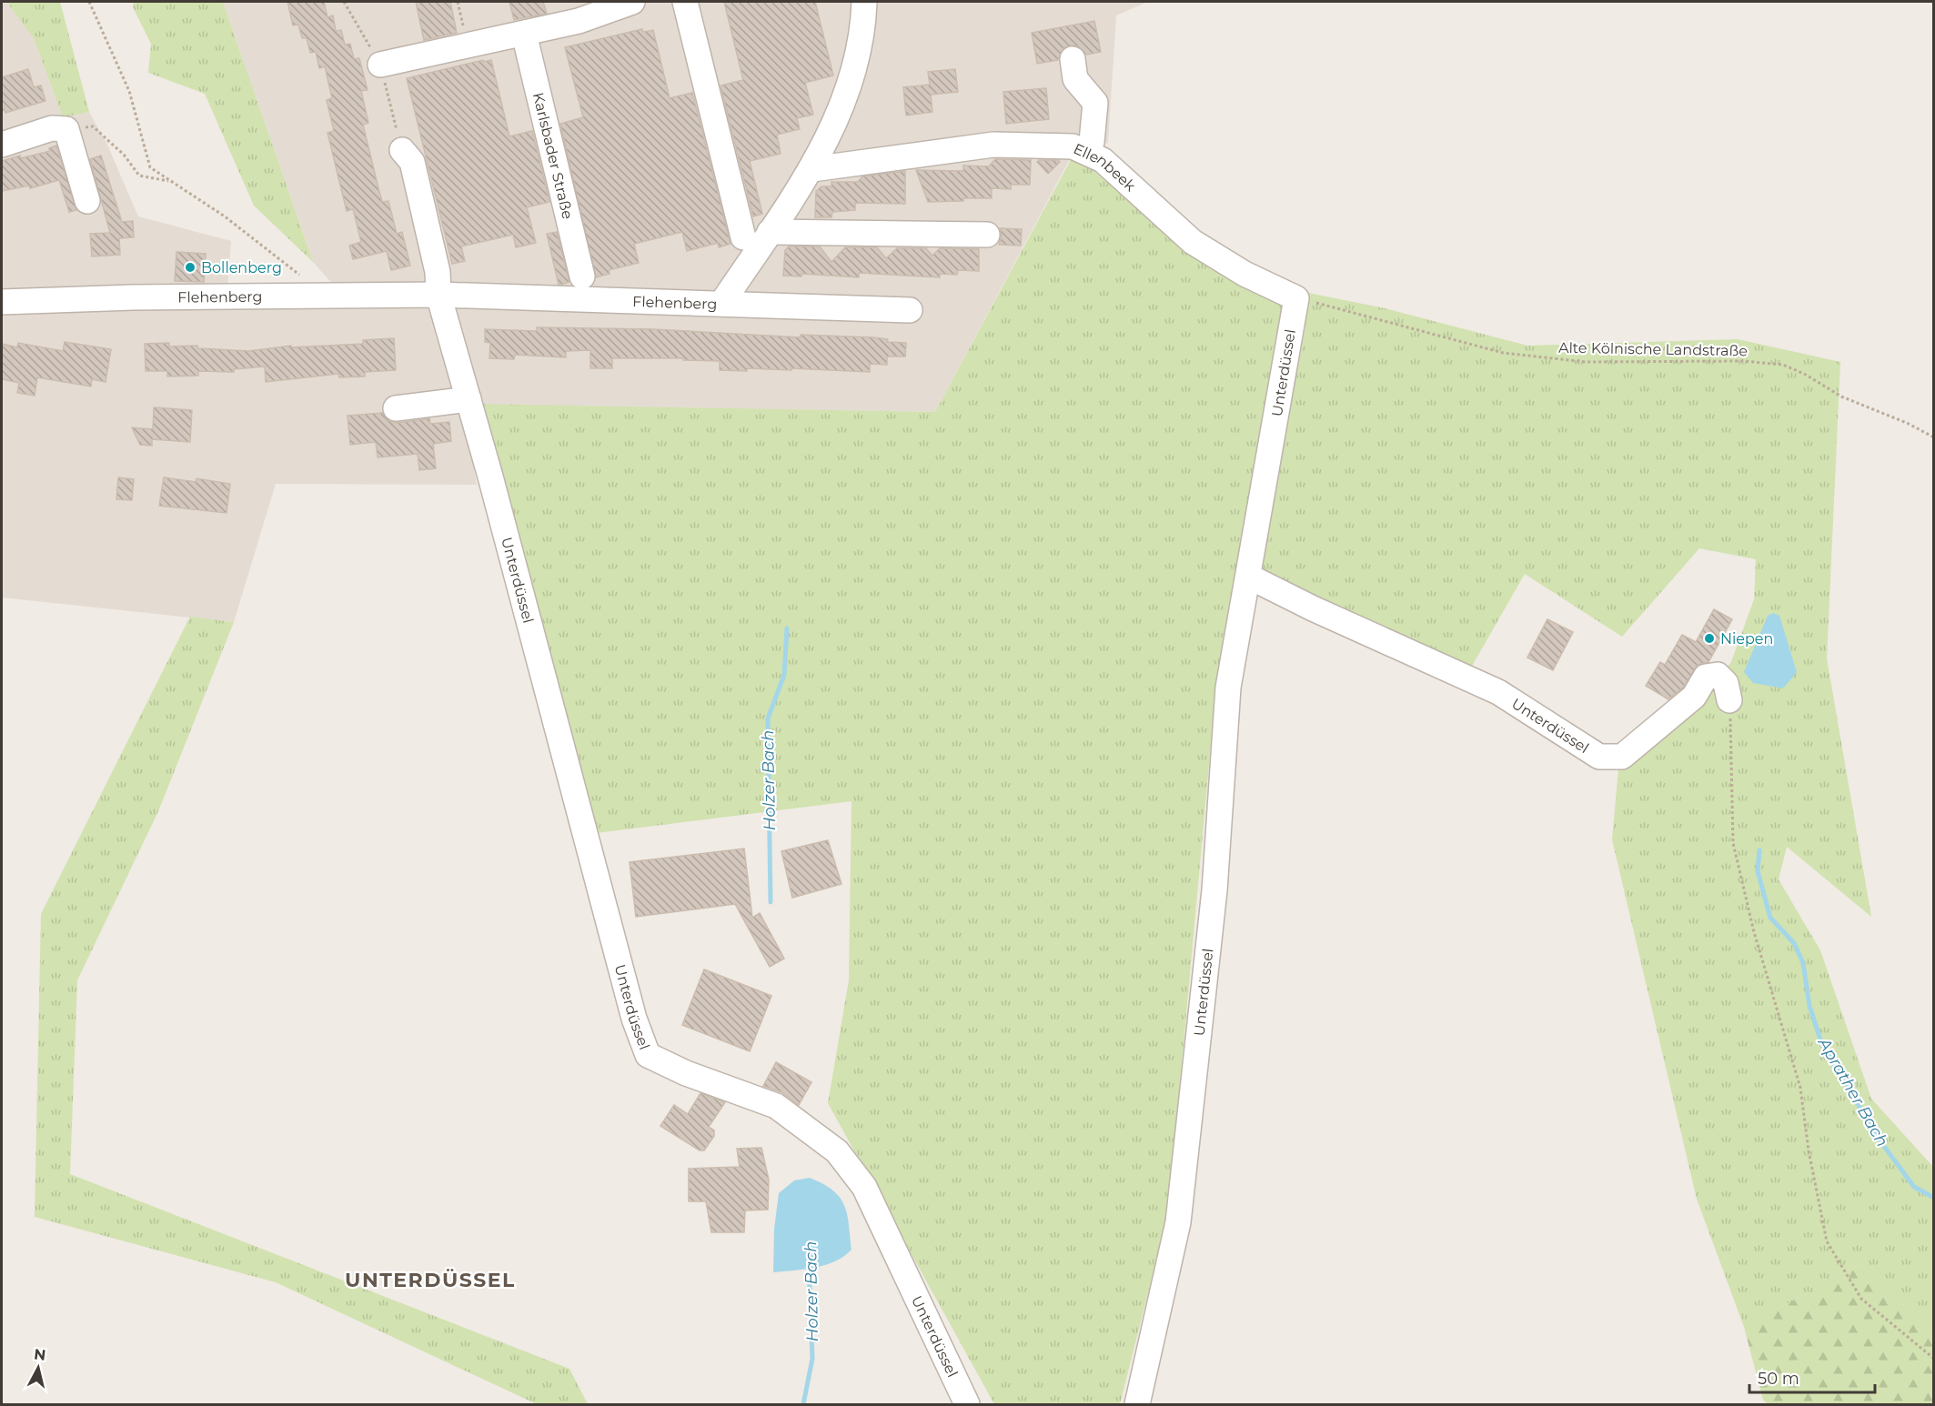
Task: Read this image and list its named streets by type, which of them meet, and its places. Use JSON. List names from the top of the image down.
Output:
{
  "streets": {
    "street": [
      "Karlsbader Straße",
      "Ellenbeek",
      "Flehenberg",
      "Unterdüssel"
    ],
    "path": ["Alte Kölnische Landstraße"]
  },
  "crossings": [
    ["Ellenbeek", "Alte Kölnische Landstraße"],
    ["Ellenbeek", "Unterdüssel"],
    ["Alte Kölnische Landstraße", "Unterdüssel"]
  ],
  "districts": ["UNTERDÜSSEL"],
  "water": ["Holzer Bach", "Aprather Bach"],
  "places": ["Bollenberg", "Niepen"],
  "scale_bar": "50 m",
  "north": "top"
}
